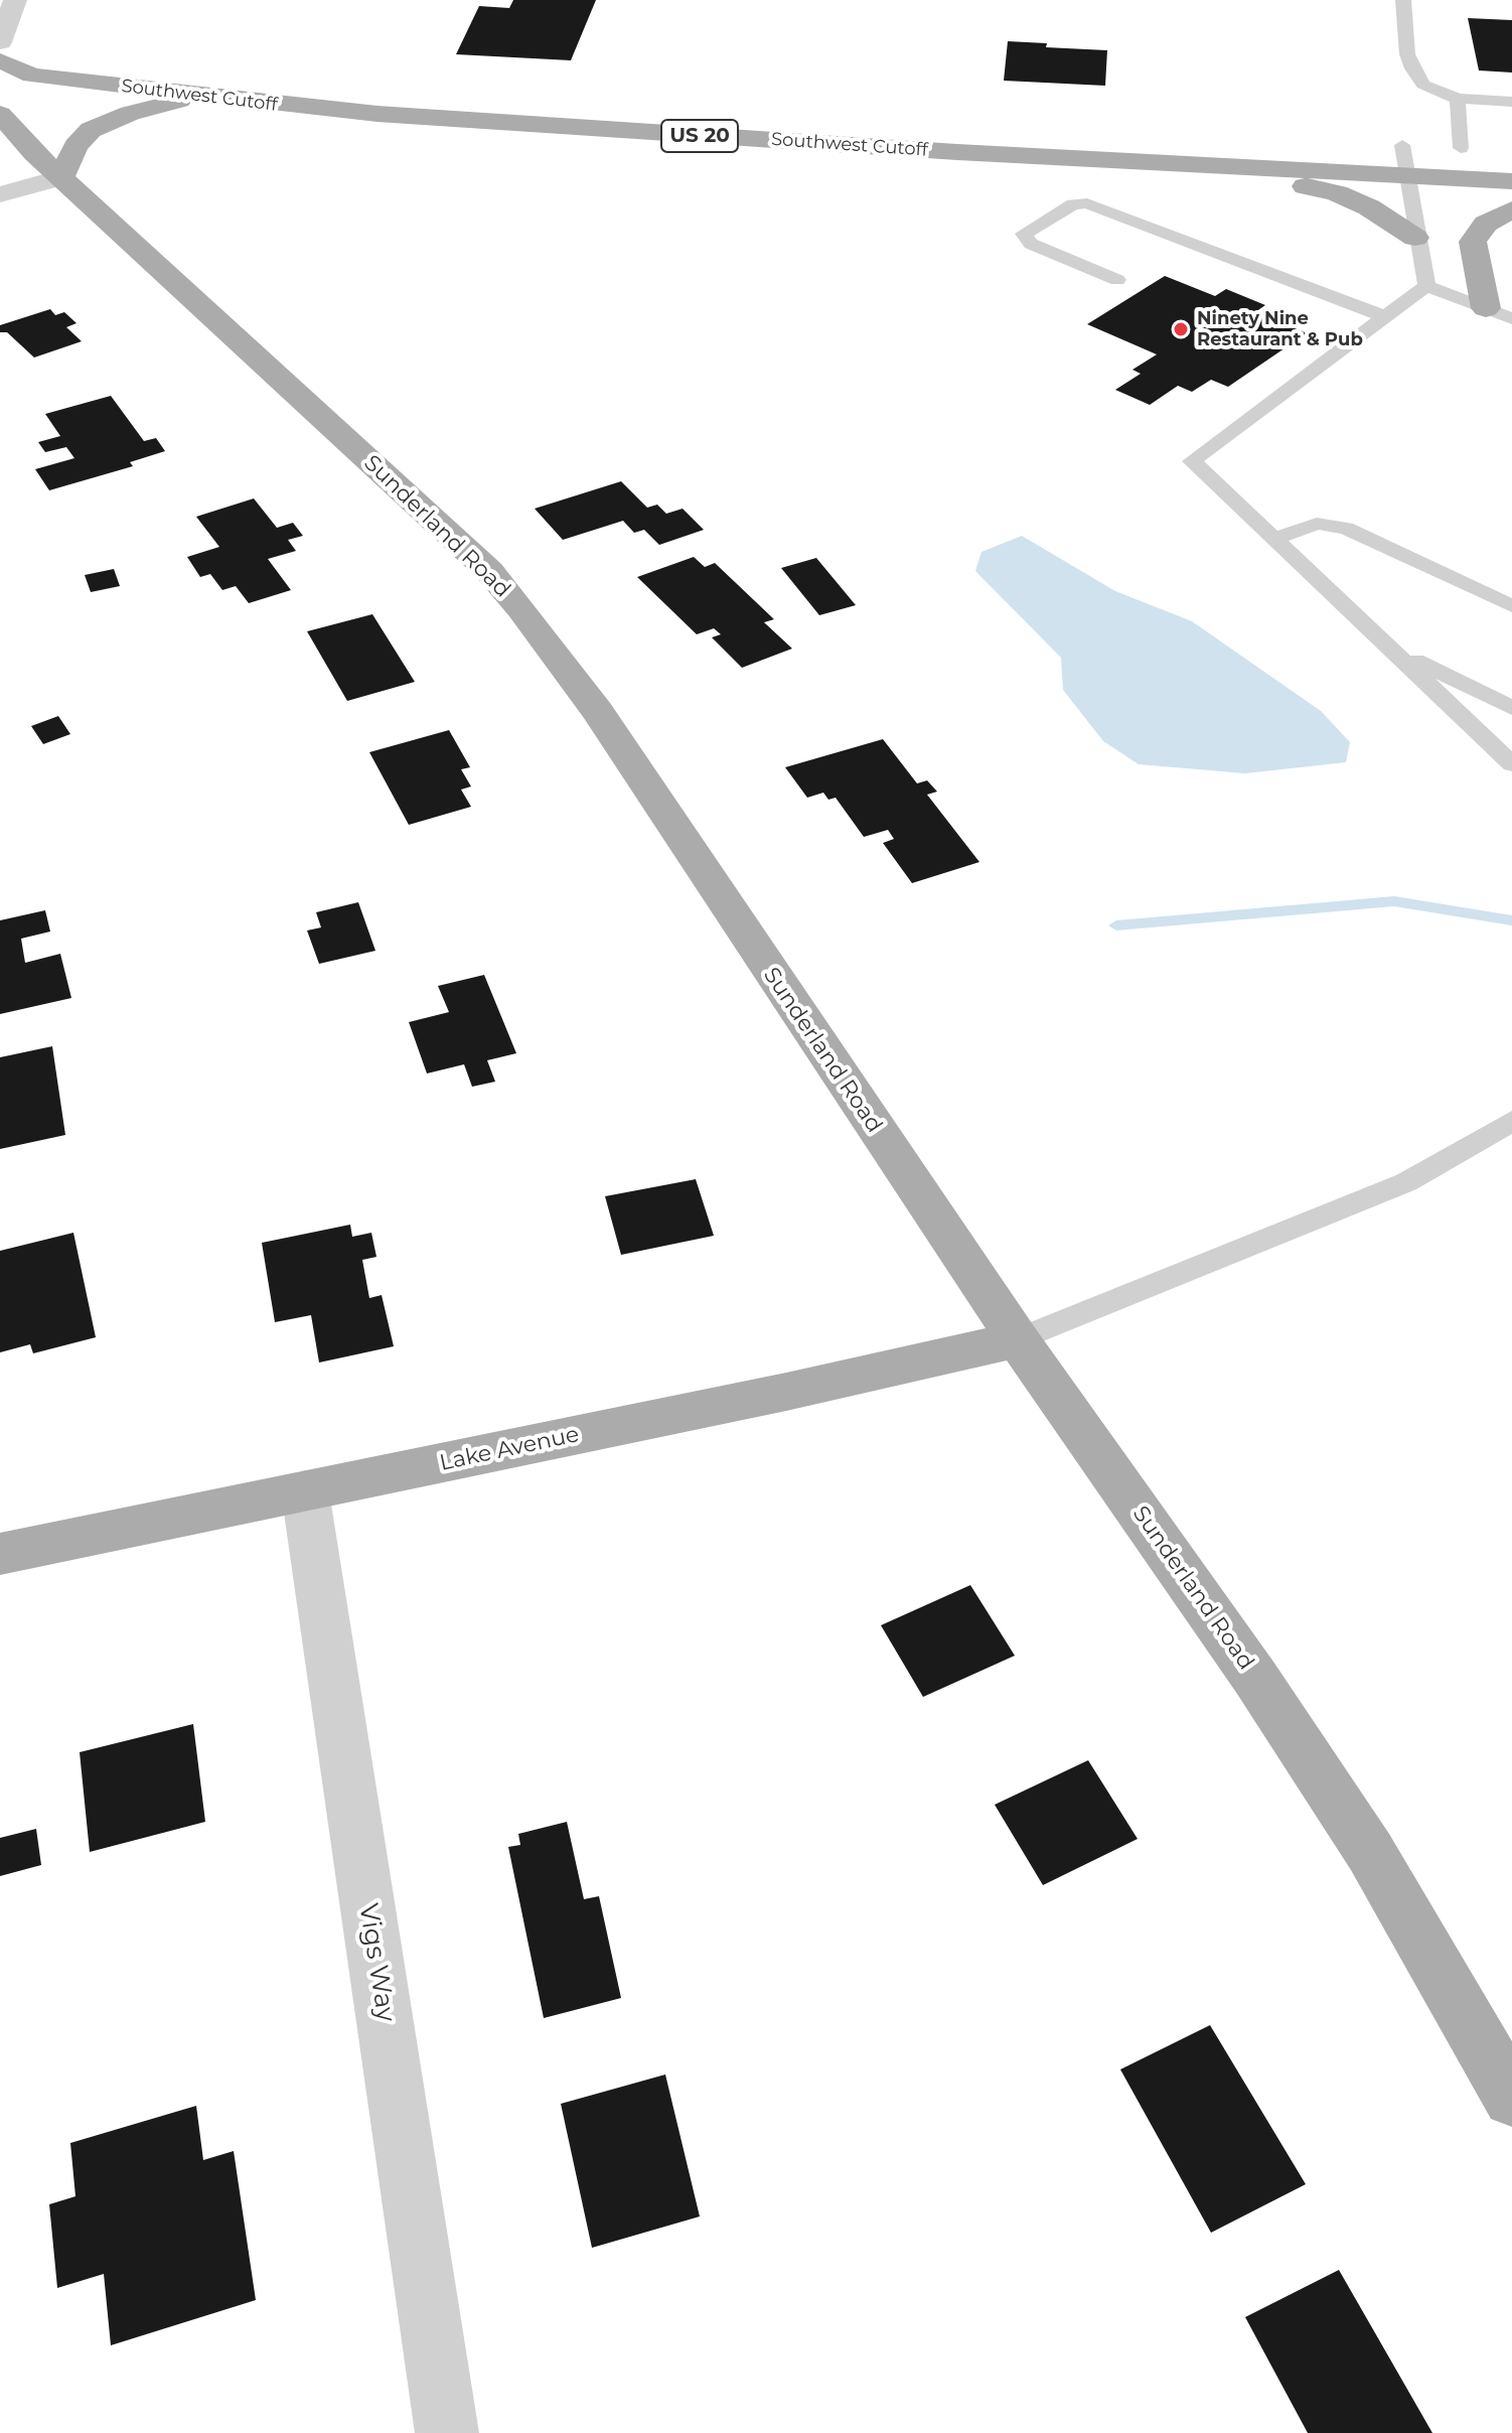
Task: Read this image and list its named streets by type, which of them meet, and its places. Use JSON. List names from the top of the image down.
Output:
{
  "streets": {
    "main road": [
      "Southwest Cutoff",
      "US 20",
      "Sunderland Road",
      "Lake Avenue"
    ],
    "street": ["Vigs Way"]
  },
  "crossings": [
    ["Sunderland Road", "Lake Avenue"],
    ["Lake Avenue", "Vigs Way"]
  ],
  "places": ["Ninety Nine Restaurant & Pub"]
}
